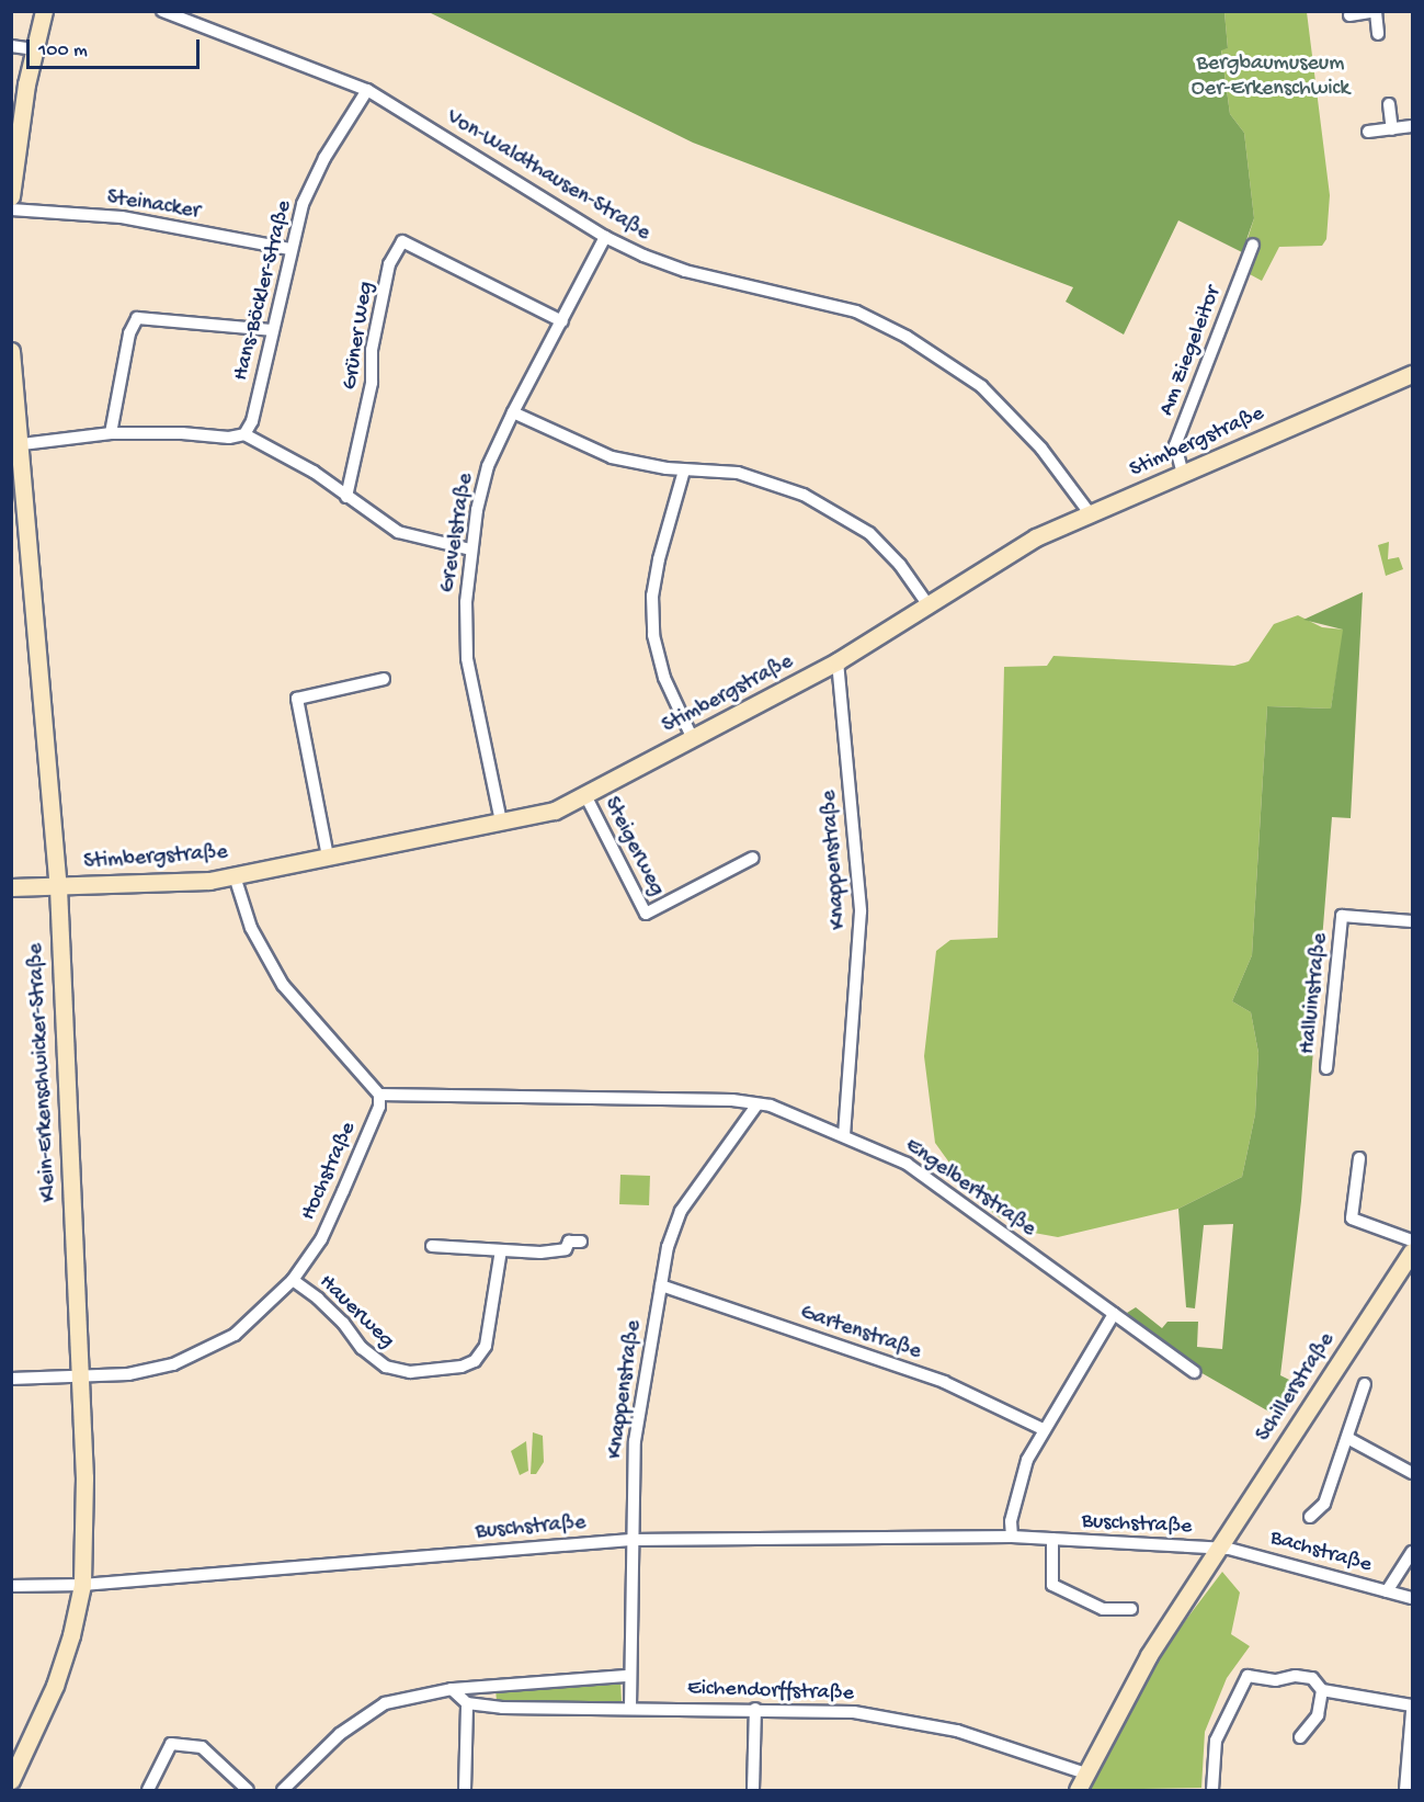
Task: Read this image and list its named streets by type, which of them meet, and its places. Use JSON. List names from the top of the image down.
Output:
{
  "streets": {
    "street": [
      "Von-Waldthausen-Straße",
      "Steinacker",
      "Hans-Böckler-Straße",
      "Grüner Weg",
      "Am Ziegeleitor",
      "Stimbergstraße",
      "Grevelstraße",
      "Steigerweg",
      "Knappenstraße",
      "Halluinstraße",
      "Klein-Erkenschwicker-Straße",
      "Hochstraße",
      "Engelbertstraße",
      "Hauerweg",
      "Gartenstraße",
      "Schillerstraße",
      "Buschstraße",
      "Bachstraße",
      "Eichendorffstraße"
    ]
  },
  "crossings": [
    ["Von-Waldthausen-Straße", "Hans-Böckler-Straße"],
    ["Von-Waldthausen-Straße", "Stimbergstraße"],
    ["Von-Waldthausen-Straße", "Grevelstraße"],
    ["Steinacker", "Hans-Böckler-Straße"],
    ["Grüner Weg", "Grevelstraße"],
    ["Am Ziegeleitor", "Stimbergstraße"],
    ["Stimbergstraße", "Grevelstraße"],
    ["Stimbergstraße", "Steigerweg"],
    ["Stimbergstraße", "Knappenstraße"],
    ["Stimbergstraße", "Klein-Erkenschwicker-Straße"],
    ["Knappenstraße", "Engelbertstraße"],
    ["Knappenstraße", "Gartenstraße"],
    ["Knappenstraße", "Buschstraße"],
    ["Knappenstraße", "Eichendorffstraße"],
    ["Klein-Erkenschwicker-Straße", "Hochstraße"],
    ["Klein-Erkenschwicker-Straße", "Buschstraße"],
    ["Hochstraße", "Engelbertstraße"],
    ["Hochstraße", "Hauerweg"],
    ["Schillerstraße", "Buschstraße"],
    ["Schillerstraße", "Bachstraße"],
    ["Schillerstraße", "Eichendorffstraße"],
    ["Buschstraße", "Bachstraße"]
  ],
  "parks": ["Bergbaumuseum Oer-Erkenschwick"],
  "scale_bar": "100 m"
}
